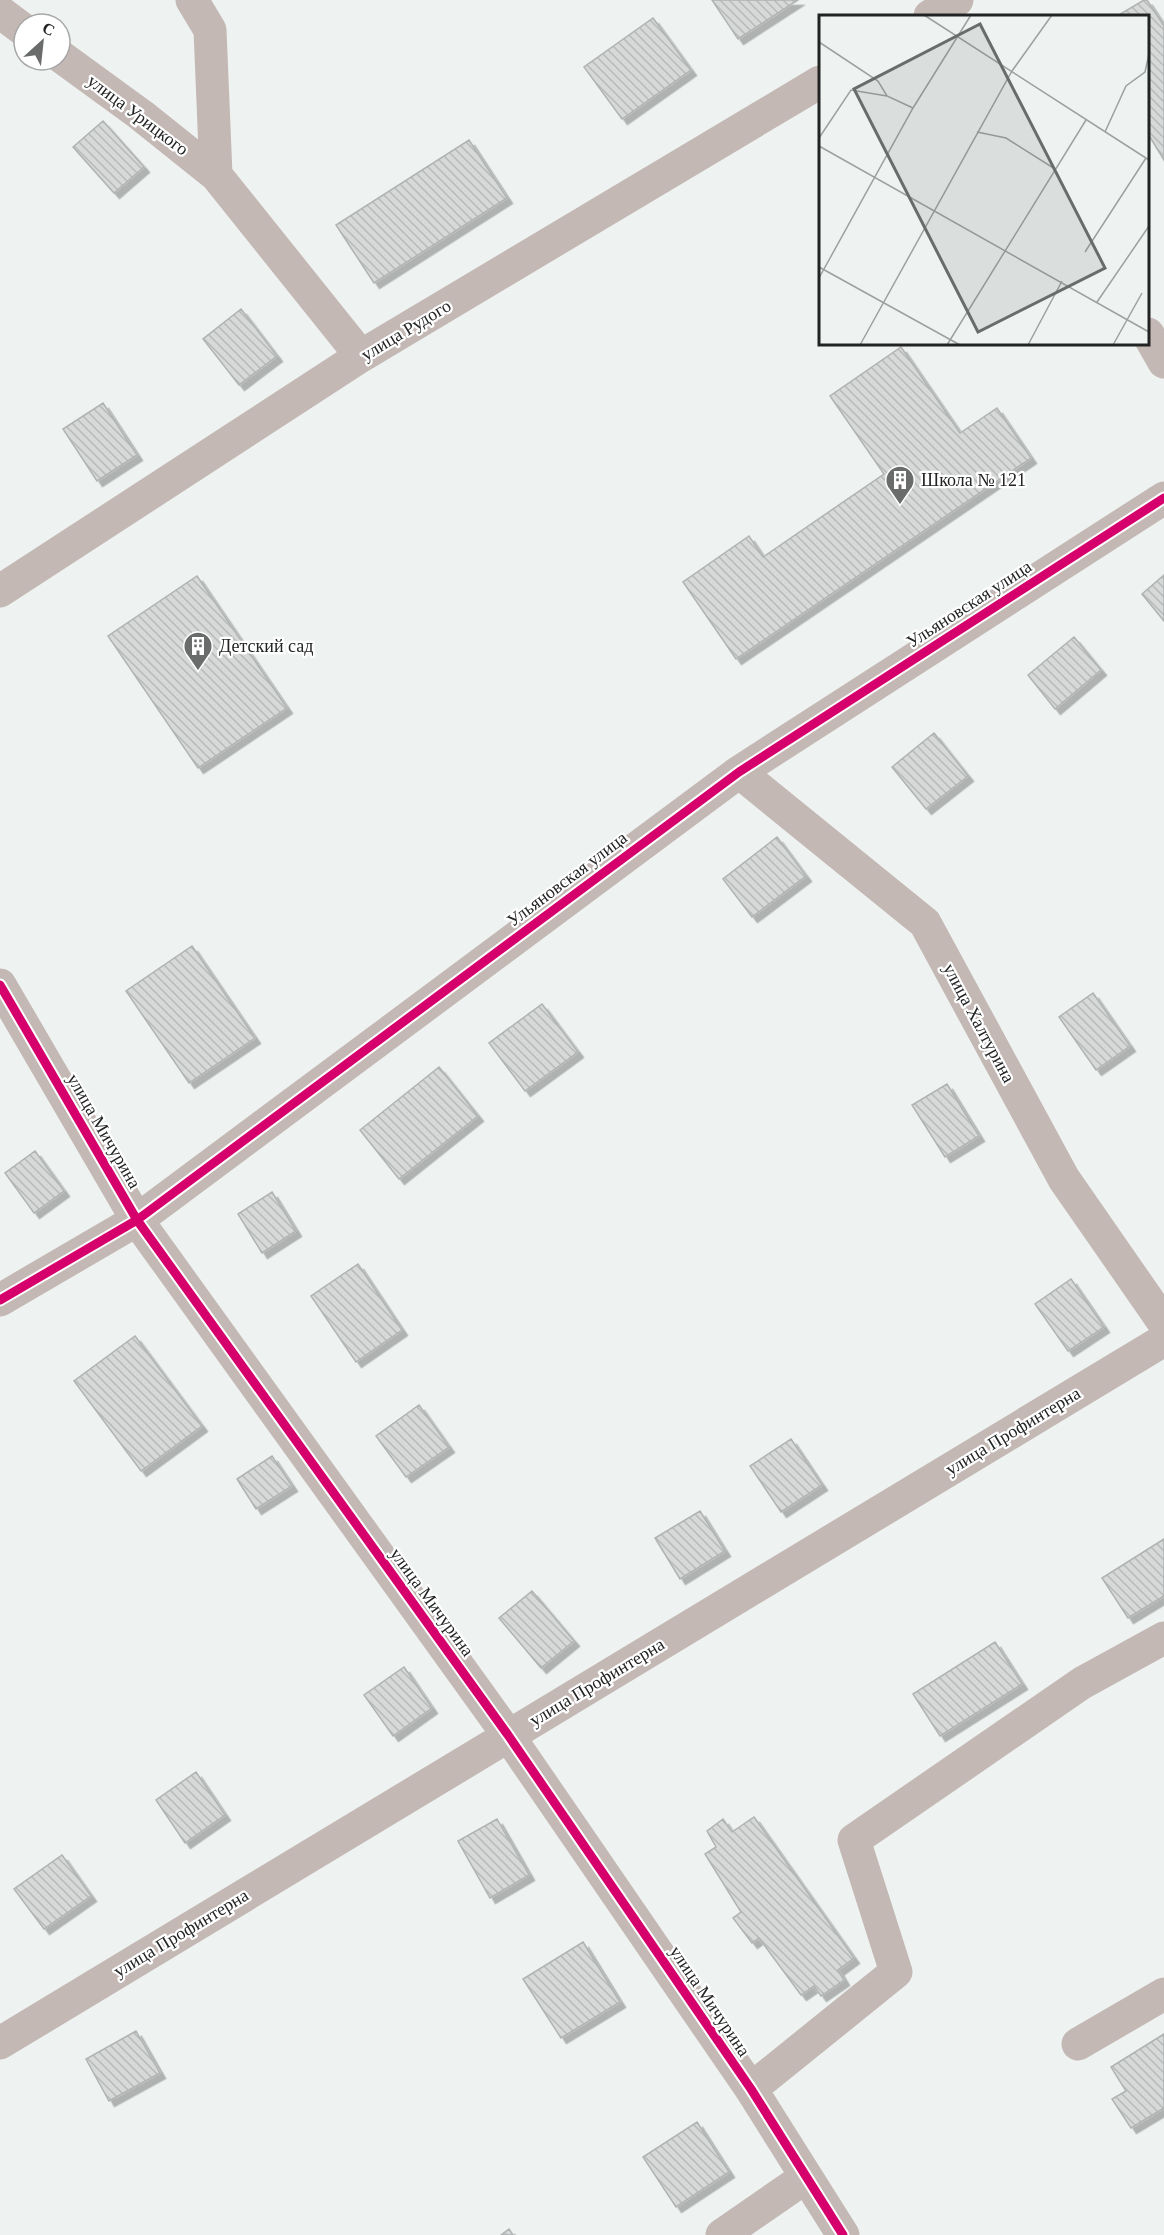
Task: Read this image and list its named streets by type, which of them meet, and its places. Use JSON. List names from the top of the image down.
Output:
{
  "streets": {
    "street": [
      "улица Урицкого",
      "улица Рудого",
      "Ульяновская улица",
      "улица Халтурина",
      "улица Мичурина",
      "улица Профинтерна"
    ]
  },
  "crossings": [
    ["улица Урицкого", "улица Рудого"],
    ["Ульяновская улица", "улица Халтурина"],
    ["Ульяновская улица", "улица Мичурина"],
    ["улица Мичурина", "улица Профинтерна"]
  ],
  "places": {
    "building": ["Школа № 121", "Детский сад"]
  },
  "north": "top right"
}
